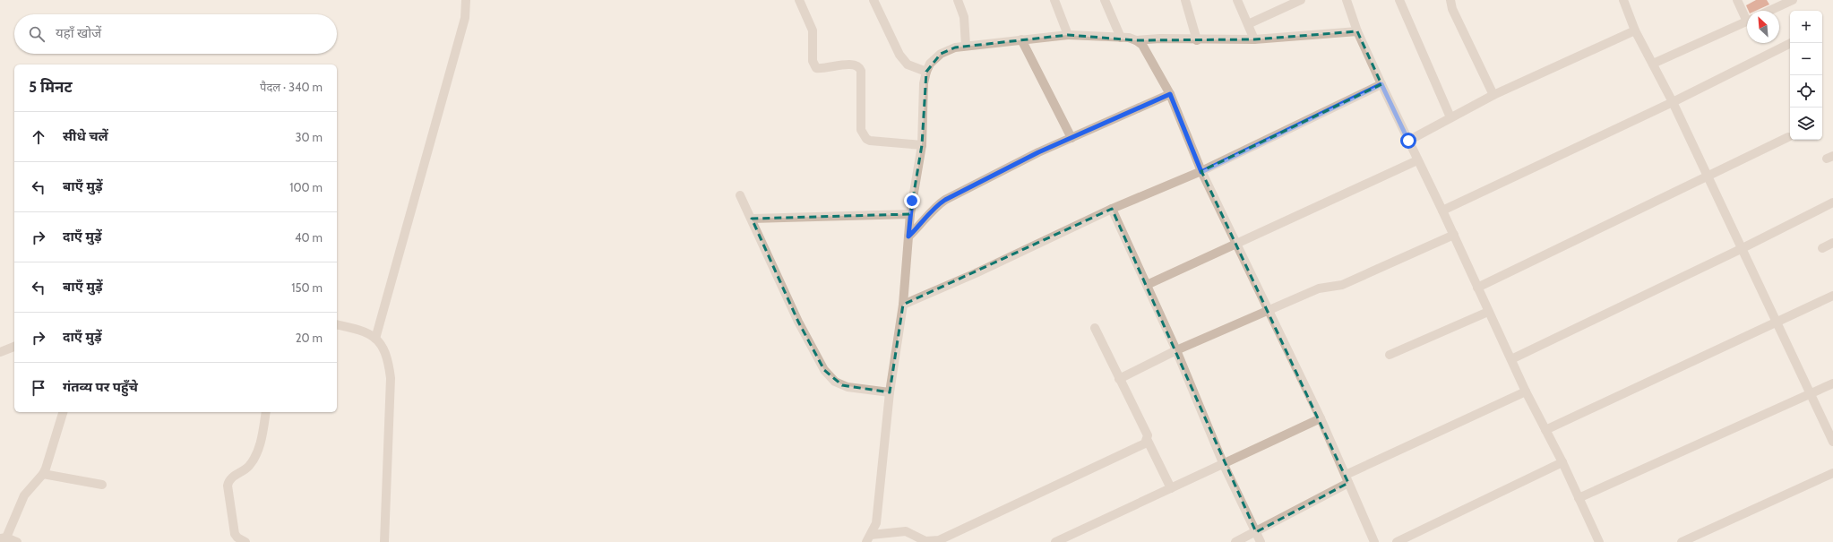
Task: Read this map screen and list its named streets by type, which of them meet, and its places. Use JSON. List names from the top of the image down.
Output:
{
  "north": "top left",
  "page": {
    "map_buttons": ["+", "−"],
    "search": "यहाँ खोजें",
    "heading": ["5 मिनट", "पैदल · 340 m"],
    "list": [
      ["सीधे चलें", "30 m"],
      ["बाएँ मुड़ें", "100 m"],
      ["दाएँ मुड़ें", "40 m"],
      ["बाएँ मुड़ें", "150 m"],
      ["दाएँ मुड़ें", "20 m"],
      "गंतव्य पर पहुँचे"
    ]
  }
}
